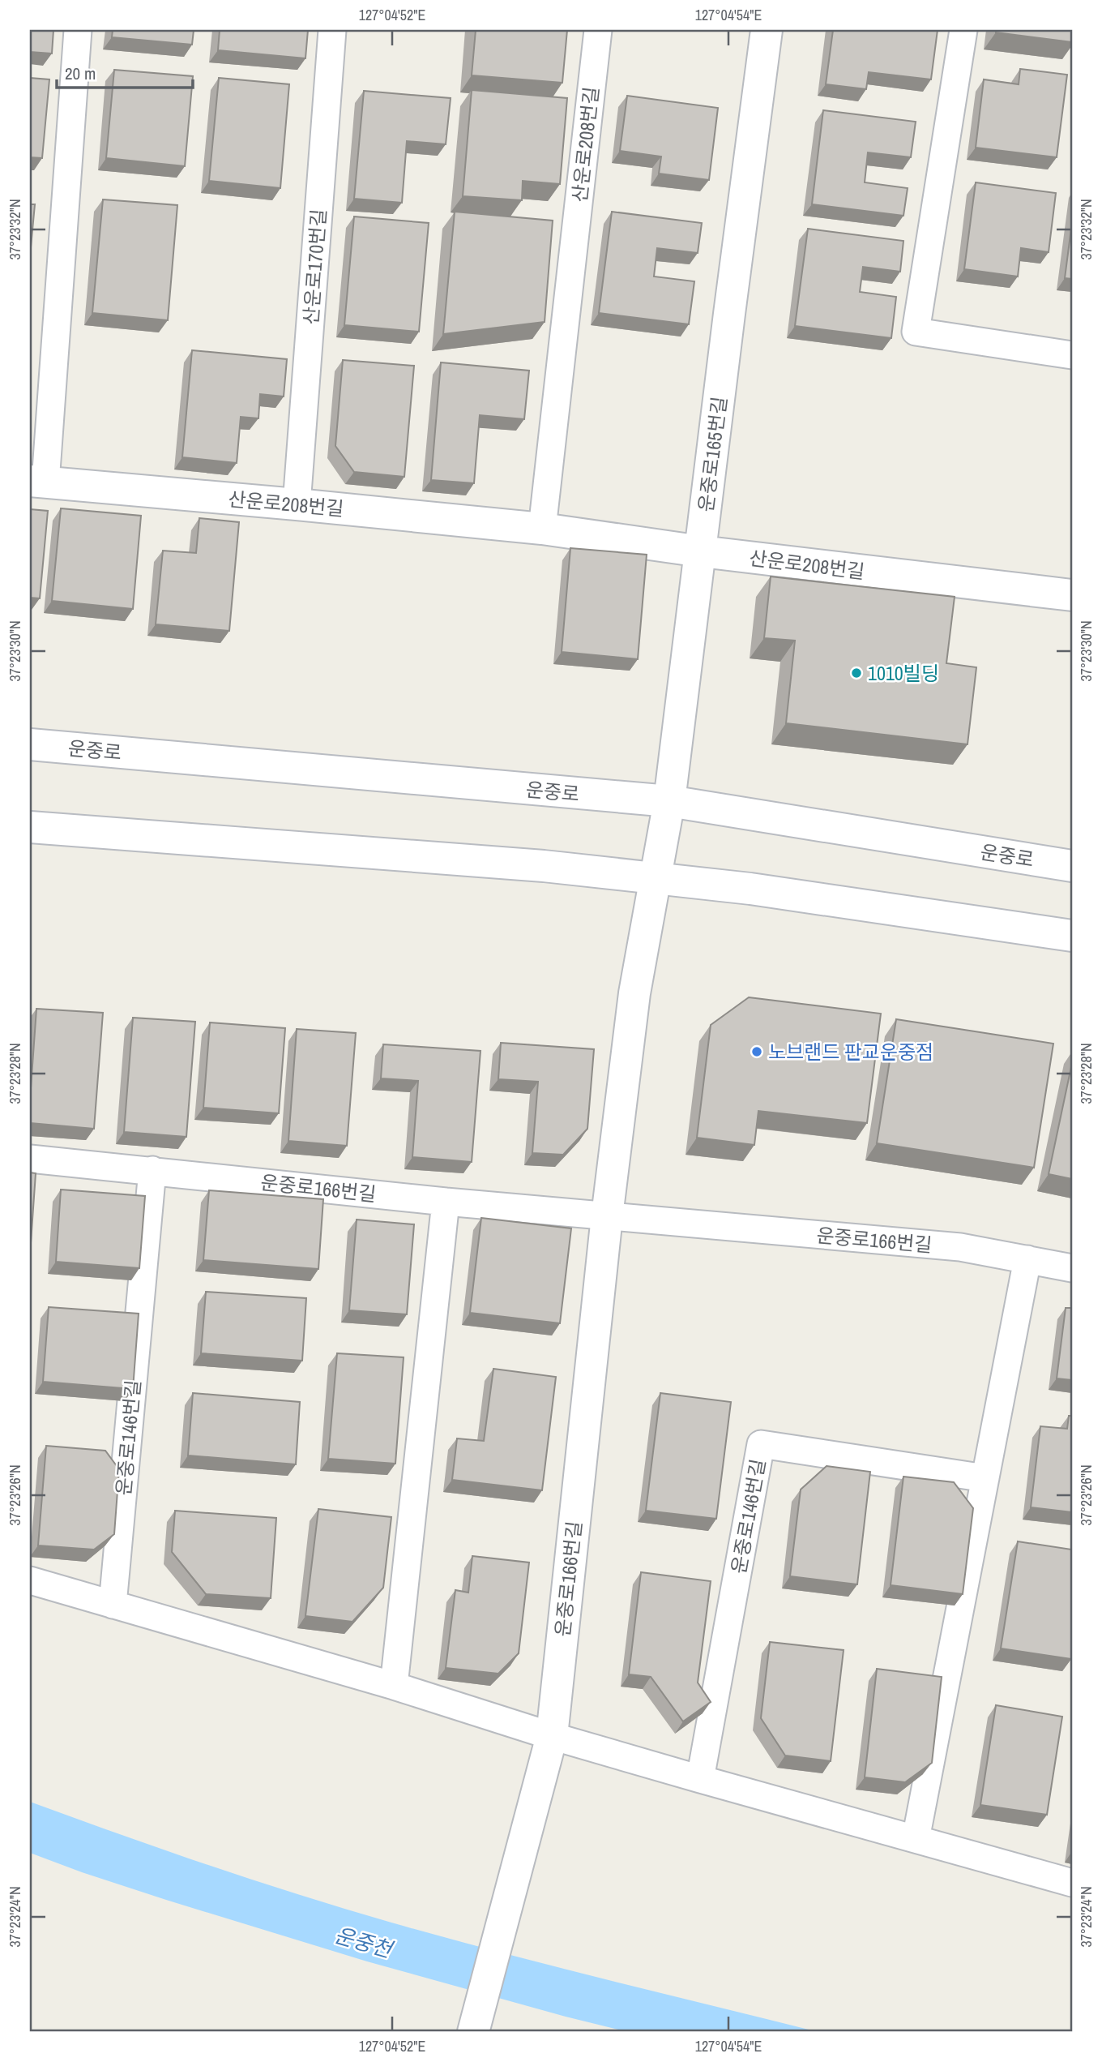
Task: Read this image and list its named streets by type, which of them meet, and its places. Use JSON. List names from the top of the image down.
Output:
{
  "streets": {
    "street": [
      "산운로208번길",
      "운중로165번길",
      "운중로",
      "운중로166번길"
    ],
    "lane": ["산운로170번길", "운중로146번길"]
  },
  "crossings": [
    ["산운로208번길", "산운로170번길"],
    ["산운로208번길", "운중로165번길"],
    ["운중로165번길", "운중로"],
    ["운중로165번길", "운중로166번길"],
    ["운중로166번길", "운중로146번길"]
  ],
  "water": ["운중천"],
  "places": ["1010빌딩", "노브랜드 판교운중점"],
  "scale_bar": "20 m",
  "coordinates": [
    "127°04'52\"E",
    "127°04'54\"E",
    "37°23'32\"N",
    "37°23'30\"N",
    "37°23'28\"N",
    "37°23'26\"N",
    "37°23'24\"N"
  ]
}
